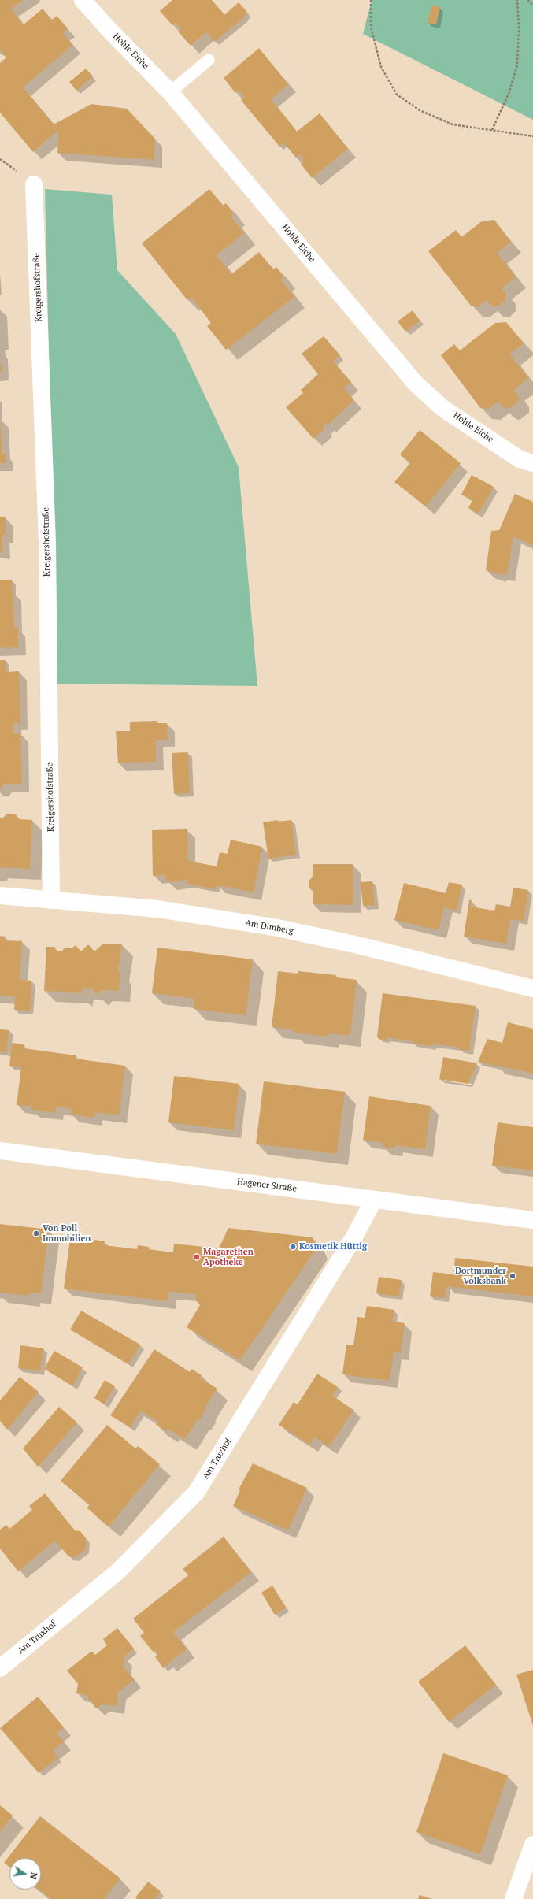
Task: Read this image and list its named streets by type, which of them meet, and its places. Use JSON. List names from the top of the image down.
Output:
{
  "streets": {
    "street": [
      "Hohle Eiche",
      "Kreigershofstraße",
      "Am Dimberg",
      "Hagener Straße",
      "Am Truxhof"
    ]
  },
  "crossings": [
    ["Kreigershofstraße", "Am Dimberg"],
    ["Hagener Straße", "Am Truxhof"]
  ],
  "places": [
    "Von Poll Immobilien",
    "Kosmetik Hüttig",
    "Magarethen Apotheke",
    "Dortmunder Volksbank"
  ],
  "north": "right"
}
